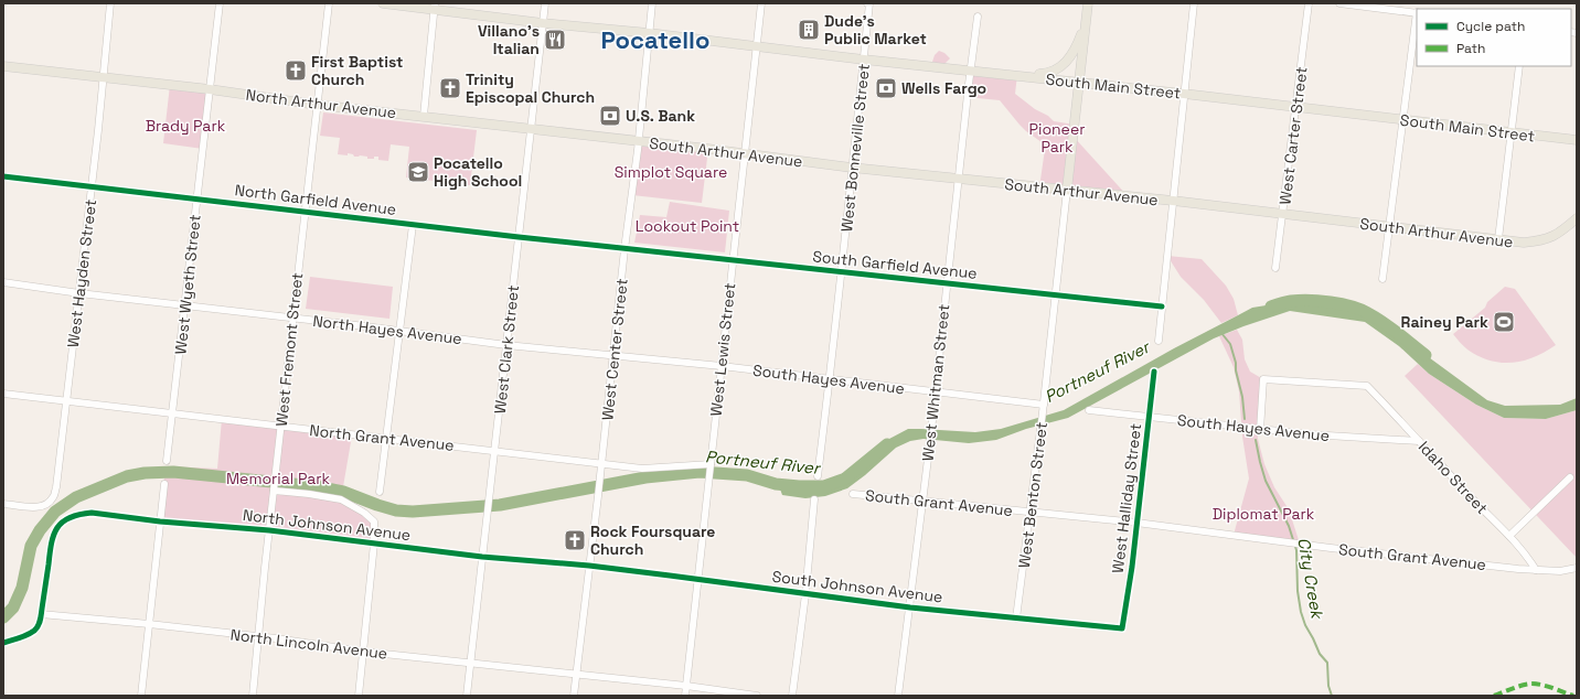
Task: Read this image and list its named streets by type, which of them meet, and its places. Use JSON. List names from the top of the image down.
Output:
{
  "streets": {
    "main road": [
      "South Main Street",
      "North Arthur Avenue",
      "South Arthur Avenue",
      "West Benton Street"
    ],
    "street": [
      "West Carter Street",
      "West Bonneville Street",
      "North Garfield Avenue",
      "South Garfield Avenue",
      "West Hayden Street",
      "West Wyeth Street",
      "North Hayes Avenue",
      "West Fremont Street",
      "West Clark Street",
      "West Center Street",
      "West Lewis Street",
      "South Hayes Avenue",
      "West Whitman Street",
      "North Grant Avenue",
      "Idaho Street",
      "West Halliday Street",
      "South Grant Avenue",
      "North Johnson Avenue",
      "South Johnson Avenue",
      "North Lincoln Avenue"
    ]
  },
  "crossings": [
    ["South Main Street", "West Carter Street"],
    ["South Main Street", "West Bonneville Street"],
    ["South Main Street", "West Clark Street"],
    ["South Main Street", "West Center Street"],
    ["South Main Street", "West Lewis Street"],
    ["South Main Street", "West Whitman Street"],
    ["South Main Street", "West Benton Street"],
    ["North Arthur Avenue", "South Arthur Avenue"],
    ["North Arthur Avenue", "West Hayden Street"],
    ["North Arthur Avenue", "West Wyeth Street"],
    ["North Arthur Avenue", "West Fremont Street"],
    ["North Arthur Avenue", "West Clark Street"],
    ["North Arthur Avenue", "West Center Street"],
    ["West Carter Street", "South Arthur Avenue"],
    ["West Bonneville Street", "South Arthur Avenue"],
    ["West Bonneville Street", "South Garfield Avenue"],
    ["West Bonneville Street", "South Hayes Avenue"],
    ["South Arthur Avenue", "West Center Street"],
    ["South Arthur Avenue", "West Lewis Street"],
    ["South Arthur Avenue", "West Whitman Street"],
    ["South Arthur Avenue", "West Benton Street"],
    ["North Garfield Avenue", "South Garfield Avenue"],
    ["North Garfield Avenue", "West Hayden Street"],
    ["North Garfield Avenue", "West Wyeth Street"],
    ["North Garfield Avenue", "West Fremont Street"],
    ["North Garfield Avenue", "West Clark Street"],
    ["North Garfield Avenue", "West Center Street"],
    ["South Garfield Avenue", "West Center Street"],
    ["South Garfield Avenue", "West Lewis Street"],
    ["South Garfield Avenue", "West Whitman Street"],
    ["South Garfield Avenue", "West Benton Street"],
    ["West Hayden Street", "North Hayes Avenue"],
    ["West Hayden Street", "North Grant Avenue"],
    ["West Wyeth Street", "North Hayes Avenue"],
    ["West Wyeth Street", "North Grant Avenue"],
    ["North Hayes Avenue", "West Fremont Street"],
    ["North Hayes Avenue", "West Clark Street"],
    ["North Hayes Avenue", "West Center Street"],
    ["North Hayes Avenue", "South Hayes Avenue"],
    ["West Fremont Street", "North Grant Avenue"],
    ["West Fremont Street", "North Johnson Avenue"],
    ["West Fremont Street", "North Lincoln Avenue"],
    ["West Clark Street", "North Grant Avenue"],
    ["West Clark Street", "North Johnson Avenue"],
    ["West Clark Street", "North Lincoln Avenue"],
    ["West Center Street", "South Hayes Avenue"],
    ["West Center Street", "North Grant Avenue"],
    ["West Center Street", "North Johnson Avenue"],
    ["West Center Street", "South Johnson Avenue"],
    ["West Center Street", "North Lincoln Avenue"],
    ["West Lewis Street", "South Hayes Avenue"],
    ["West Lewis Street", "South Johnson Avenue"],
    ["West Lewis Street", "North Lincoln Avenue"],
    ["South Hayes Avenue", "West Whitman Street"],
    ["South Hayes Avenue", "Idaho Street"],
    ["South Hayes Avenue", "West Benton Street"],
    ["South Hayes Avenue", "West Halliday Street"],
    ["West Whitman Street", "South Grant Avenue"],
    ["West Whitman Street", "South Johnson Avenue"],
    ["Idaho Street", "South Grant Avenue"],
    ["West Benton Street", "South Grant Avenue"],
    ["West Benton Street", "South Johnson Avenue"],
    ["West Halliday Street", "South Grant Avenue"],
    ["West Halliday Street", "South Johnson Avenue"],
    ["North Johnson Avenue", "South Johnson Avenue"],
    ["North Johnson Avenue", "North Lincoln Avenue"]
  ],
  "districts": ["Pocatello"],
  "water": ["Portneuf River", "City Creek"],
  "parks": [
    "Brady Park",
    "Pioneer Park",
    "Simplot Square",
    "Lookout Point",
    "Memorial Park",
    "Diplomat Park"
  ],
  "places": {
    "building": ["Dude's Public Market"],
    "restaurant": ["Villano's Italian"],
    "church": ["First Baptist Church", "Trinity Episcopal Church", "Rock Foursquare Church"],
    "bank": ["Wells Fargo", "U.S. Bank"],
    "school or university": ["Pocatello High School"],
    "sports": ["Rainey Park"]
  },
  "legend": ["Cycle path", "Path"]
}
